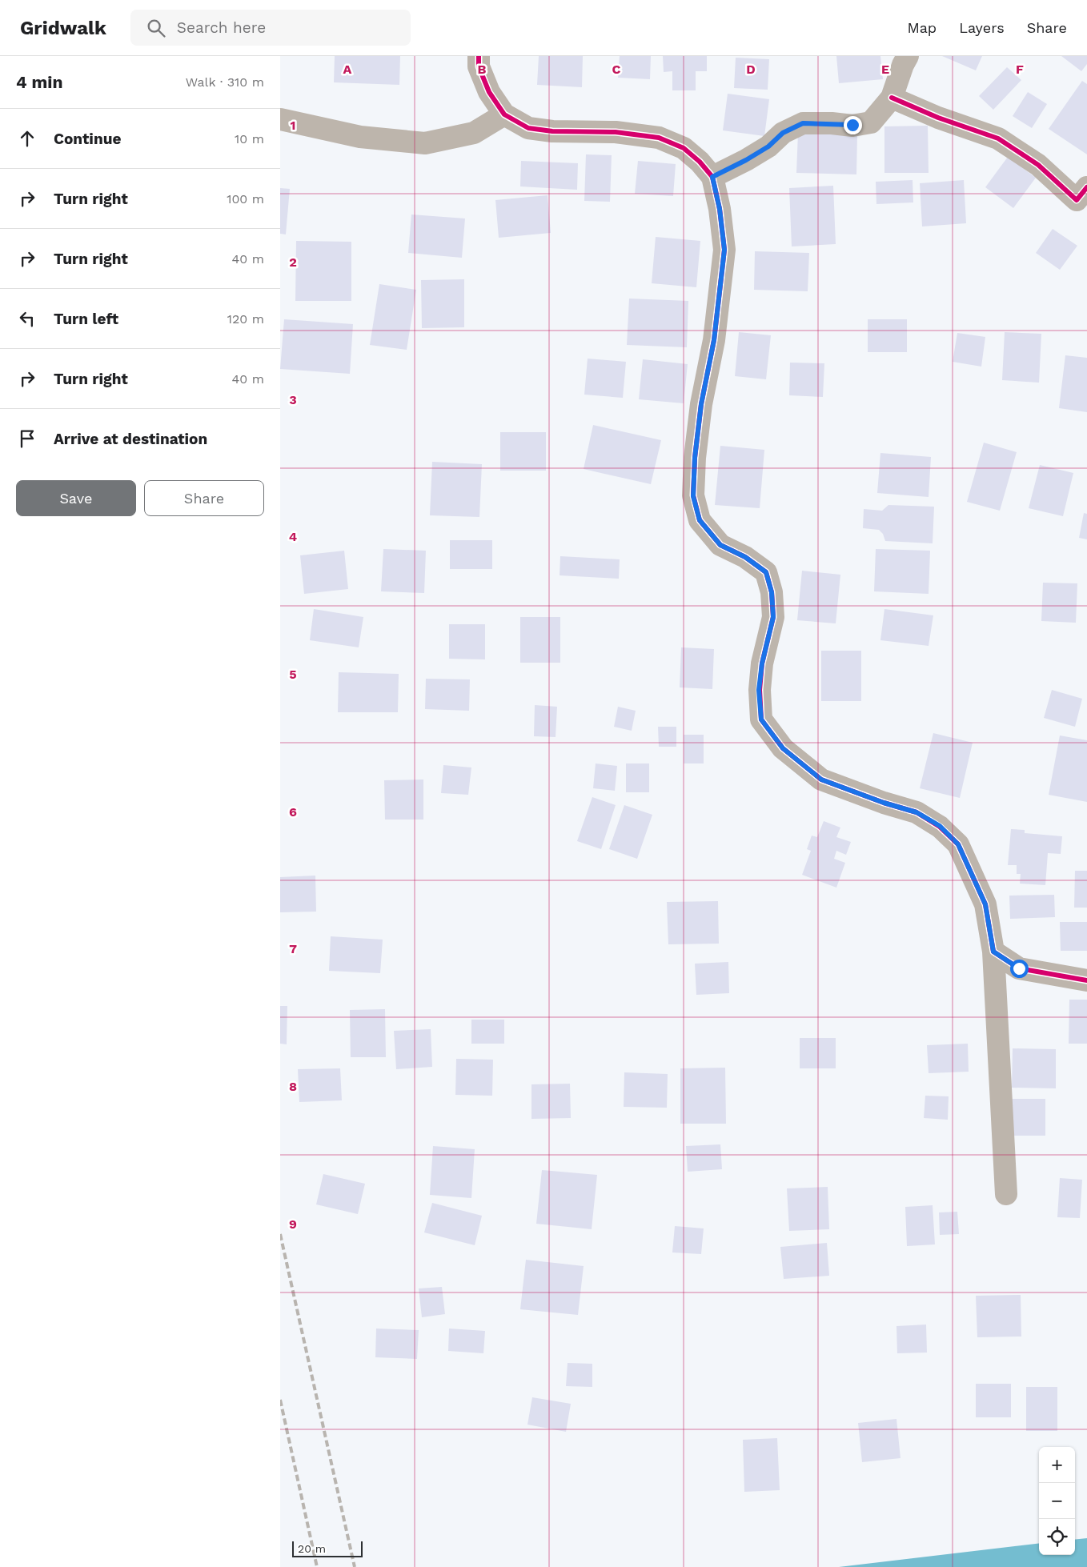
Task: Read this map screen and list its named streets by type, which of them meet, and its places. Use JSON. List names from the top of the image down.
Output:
{
  "scale_bar": "20 m",
  "page": {
    "header": "Gridwalk",
    "search": "Search here",
    "nav": ["Map", "Layers", "Share"],
    "heading": ["4 min", "Walk · 310 m"],
    "list": [
      ["Continue", "10 m"],
      ["Turn right", "100 m"],
      ["Turn right", "40 m"],
      ["Turn left", "120 m"],
      ["Turn right", "40 m"],
      "Arrive at destination"
    ],
    "buttons": ["Save", "Share"],
    "map_buttons": ["+", "−"],
    "scale": "20 m"
  },
  "grid": {
    "columns": [
      "A",
      "B",
      "C",
      "D",
      "E",
      "F"
    ],
    "rows": [
      "1",
      "2",
      "3",
      "4",
      "5",
      "6",
      "7",
      "8",
      "9"
    ]
  }
}
